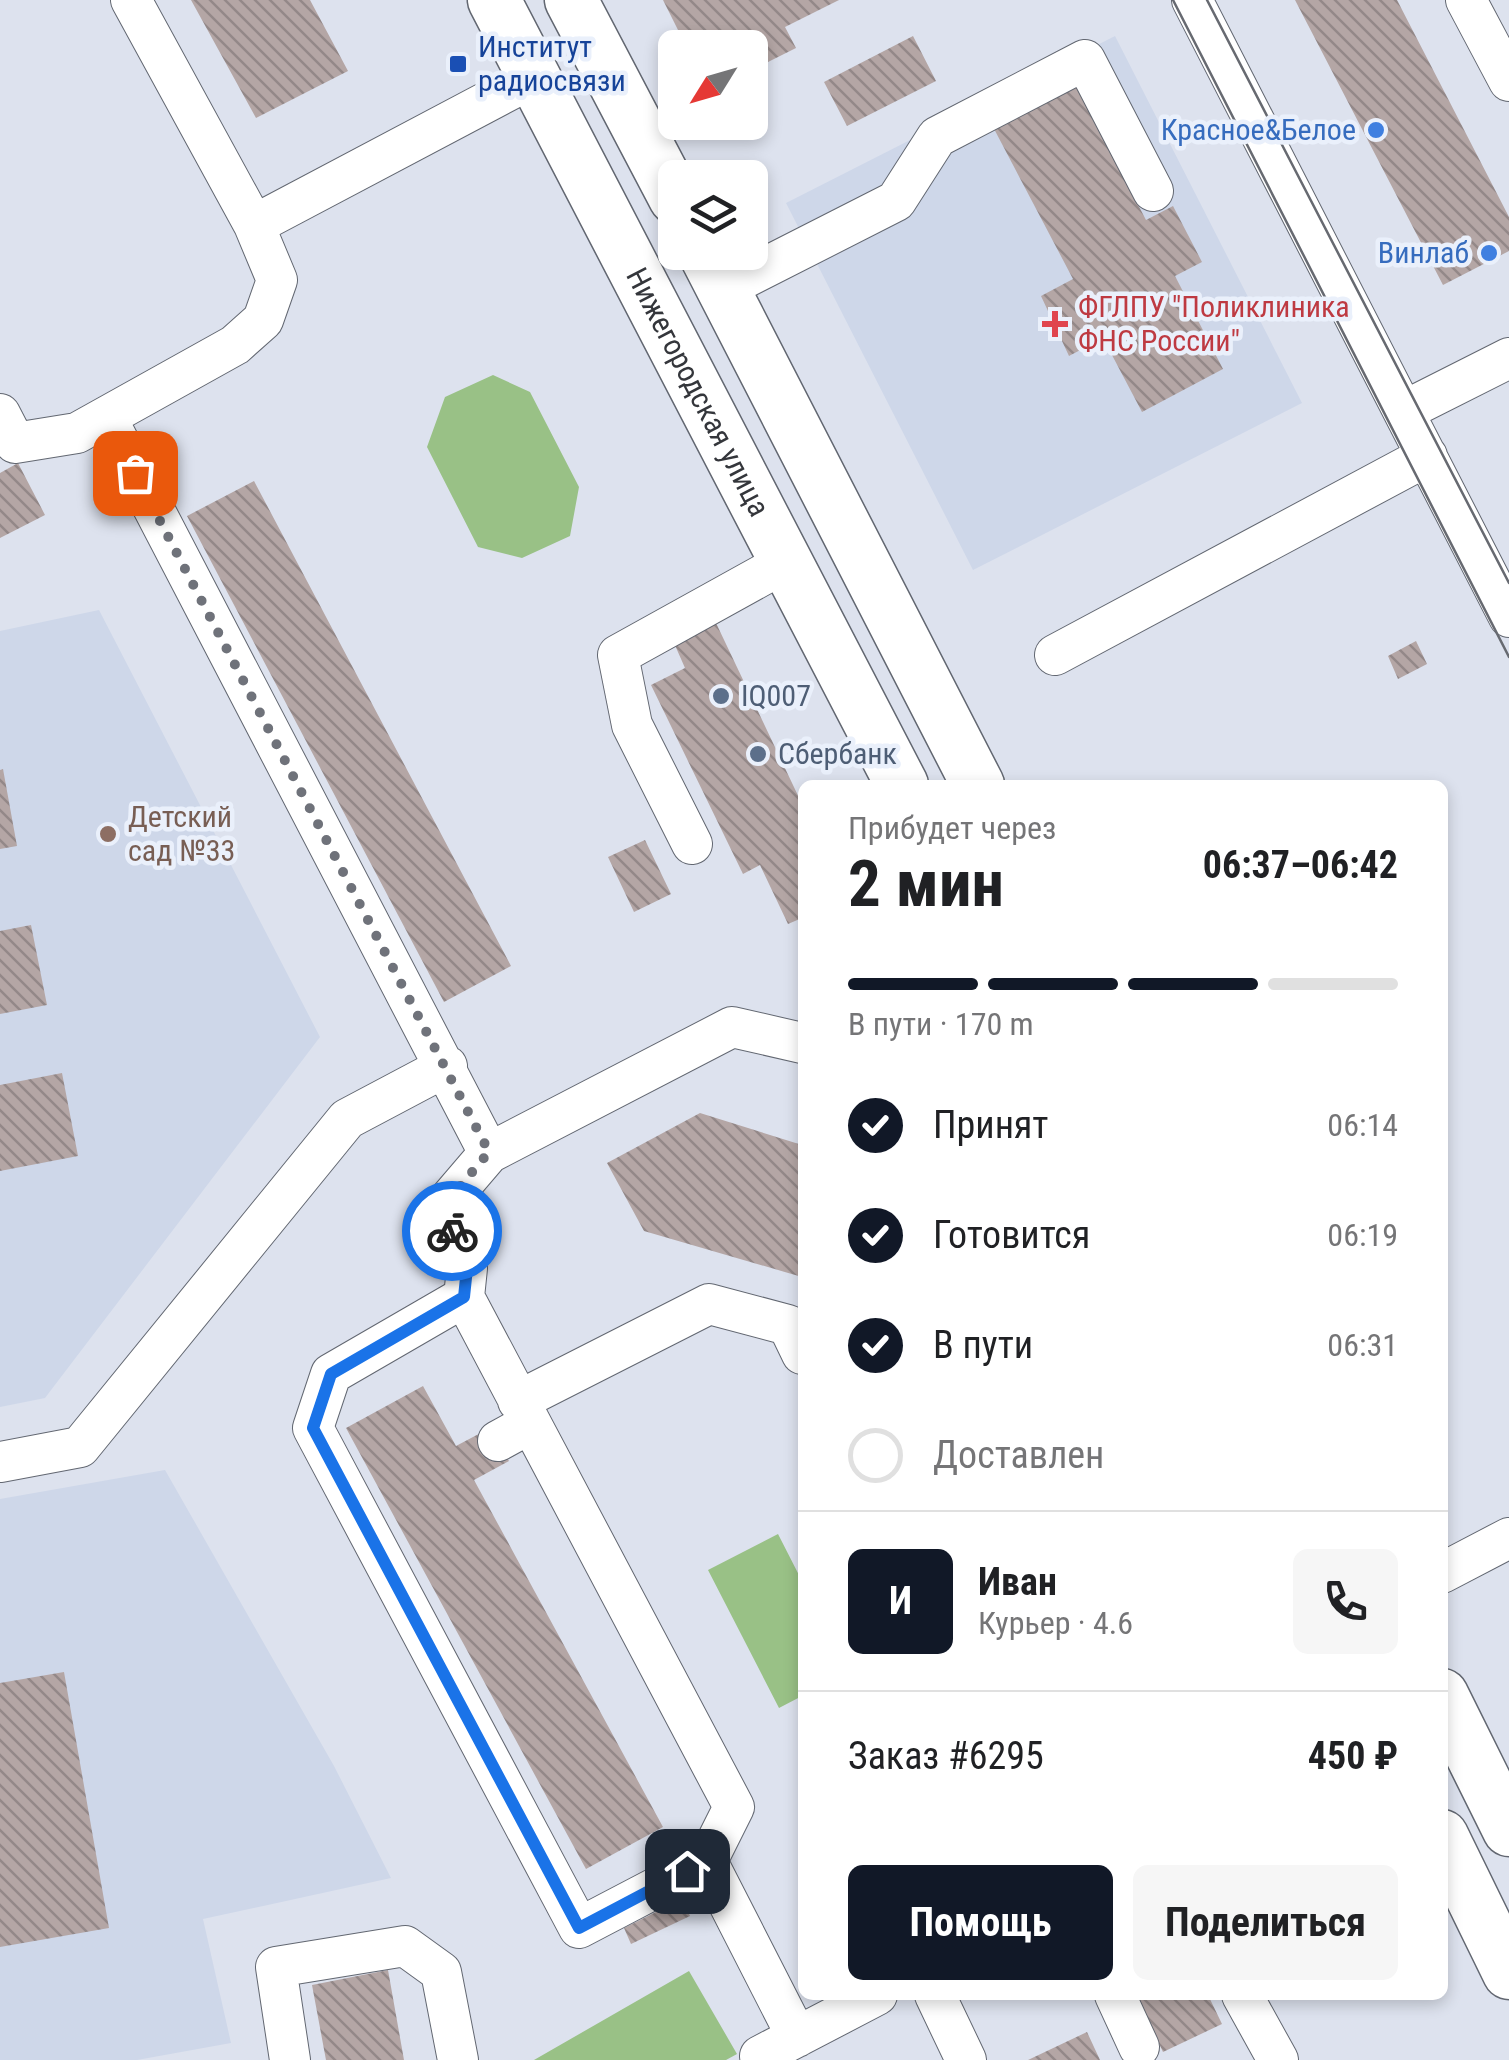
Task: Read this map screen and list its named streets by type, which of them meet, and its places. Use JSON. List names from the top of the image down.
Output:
{
  "streets": {
    "main road": ["Нижегородская улица"]
  },
  "places": {
    "transit": ["Институт радиосвязи"],
    "other": [
      "Красное&Белое",
      "Винлаб",
      "IQ007",
      "Сбербанк",
      "Детский сад №33"
    ],
    "health": ["ФГЛПУ \"Поликлиника ФНС России\""]
  },
  "north": "bottom left",
  "page": {
    "heading": ["2 мин", "Прибудет через", "06:37–06:42"],
    "panel": [
      "Иван",
      "Курьер · 4.6",
      "Заказ #6295",
      "450 ₽"
    ],
    "bar": "В пути · 170 m",
    "list": [
      ["Принят", "06:14"],
      ["Готовится", "06:19"],
      ["В пути", "06:31"],
      "Доставлен"
    ],
    "round": "И",
    "buttons": ["Помощь", "Поделиться"]
  }
}
